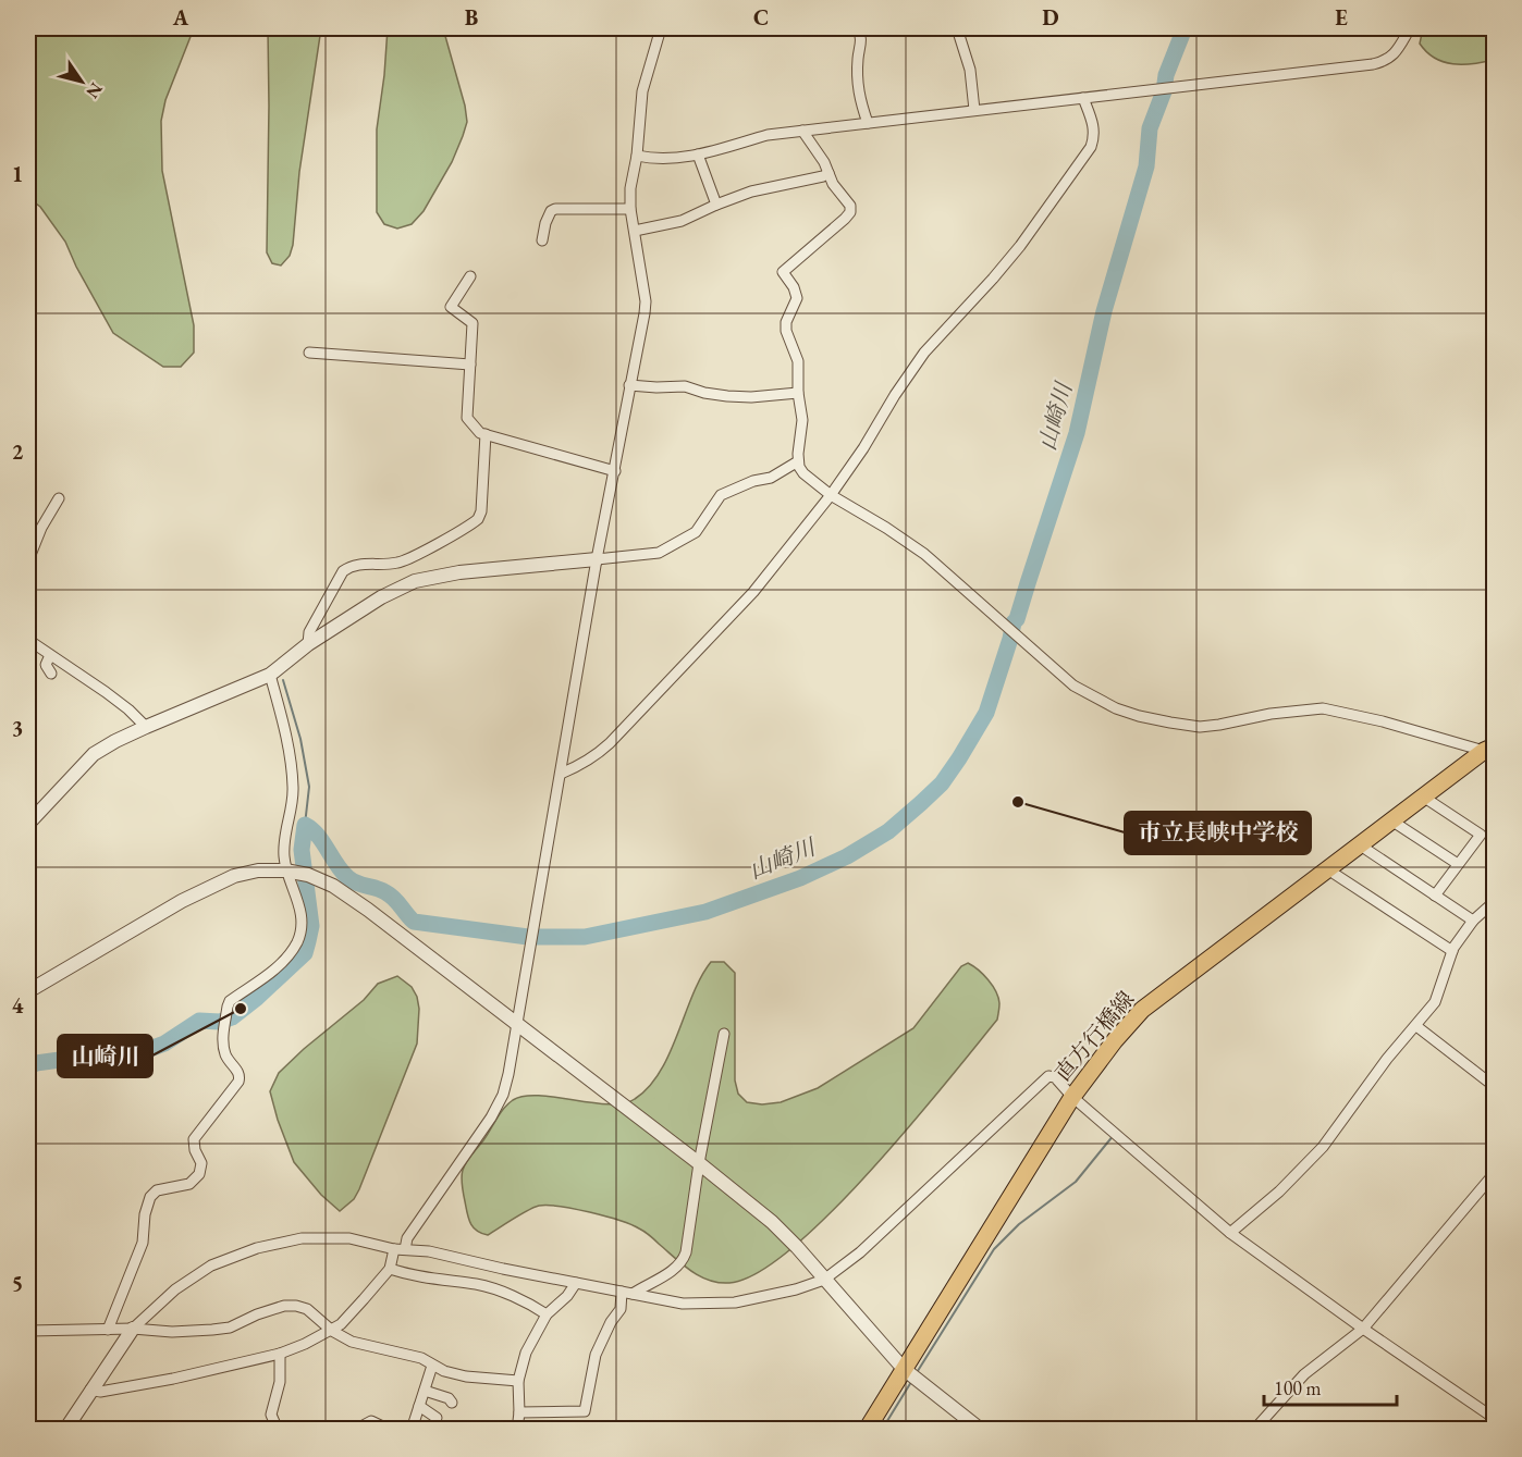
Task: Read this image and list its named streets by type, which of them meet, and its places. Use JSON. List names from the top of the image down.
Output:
{
  "streets": {
    "main road": ["直方行橋線"]
  },
  "water": ["山崎川"],
  "places": ["市立長峡中学校", "山崎川"],
  "scale_bar": "100 m",
  "north": "bottom right",
  "grid": {
    "columns": [
      "A",
      "B",
      "C",
      "D",
      "E"
    ],
    "rows": [
      "1",
      "2",
      "3",
      "4",
      "5"
    ]
  }
}
